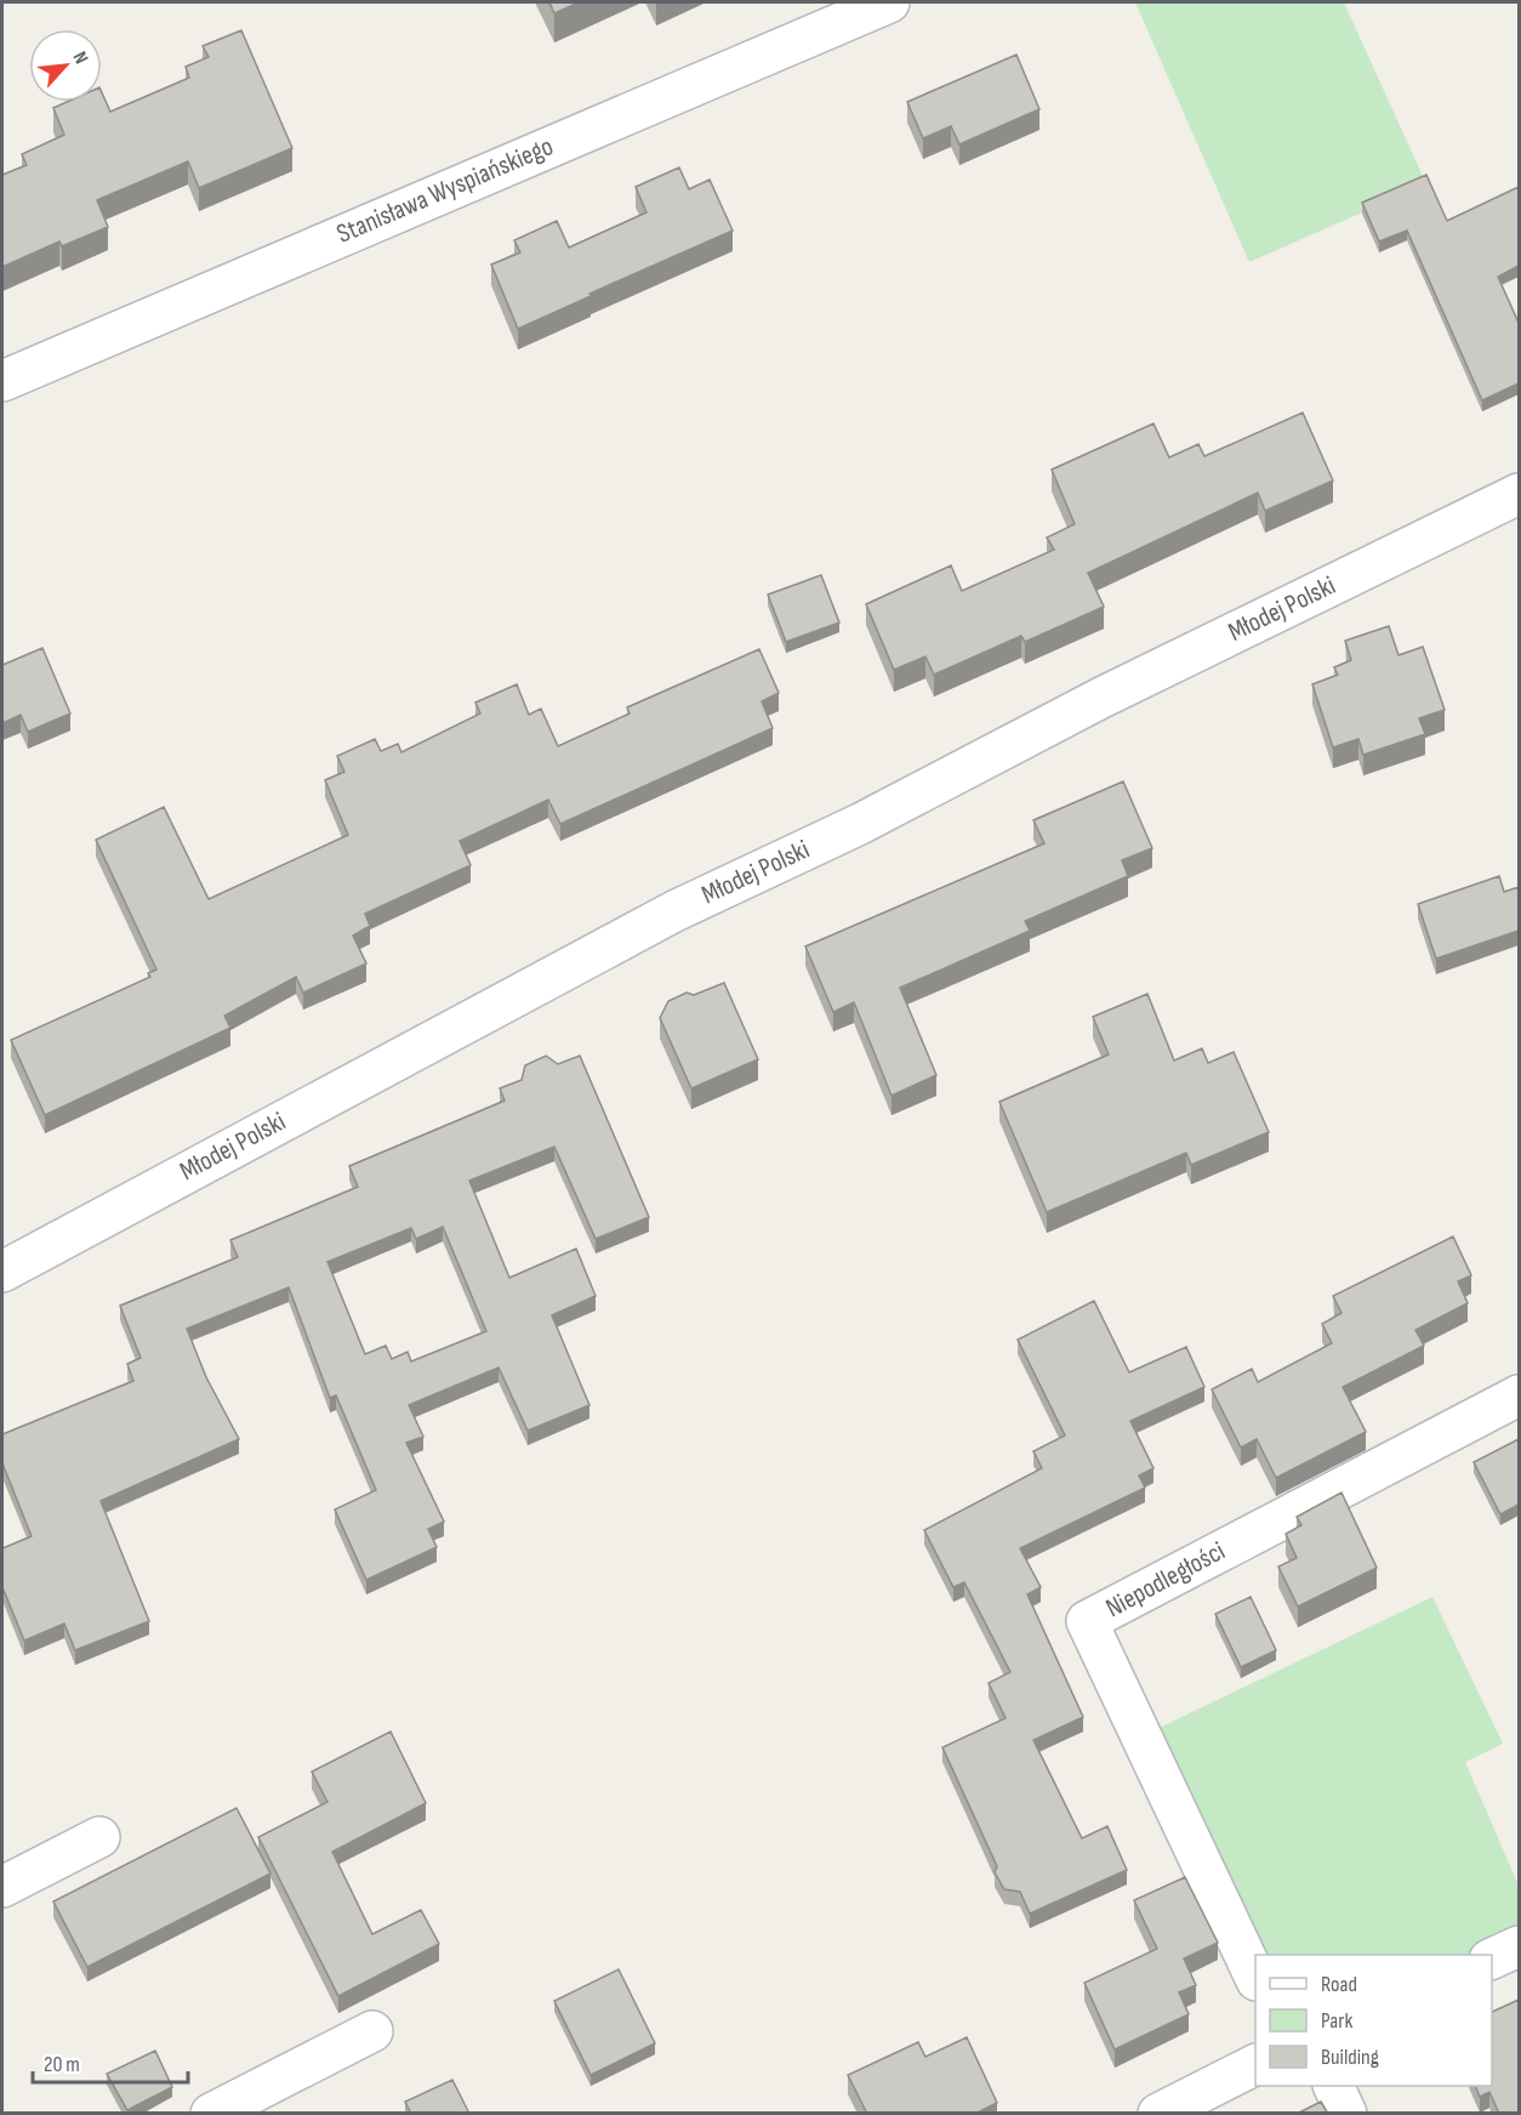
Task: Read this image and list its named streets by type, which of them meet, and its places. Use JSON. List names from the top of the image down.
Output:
{
  "streets": {
    "street": ["Stanisława Wyspiańskiego", "Młodej Polski", "Niepodległości"]
  },
  "legend": ["Road", "Park", "Building"],
  "scale_bar": "20 m",
  "north": "top right"
}
